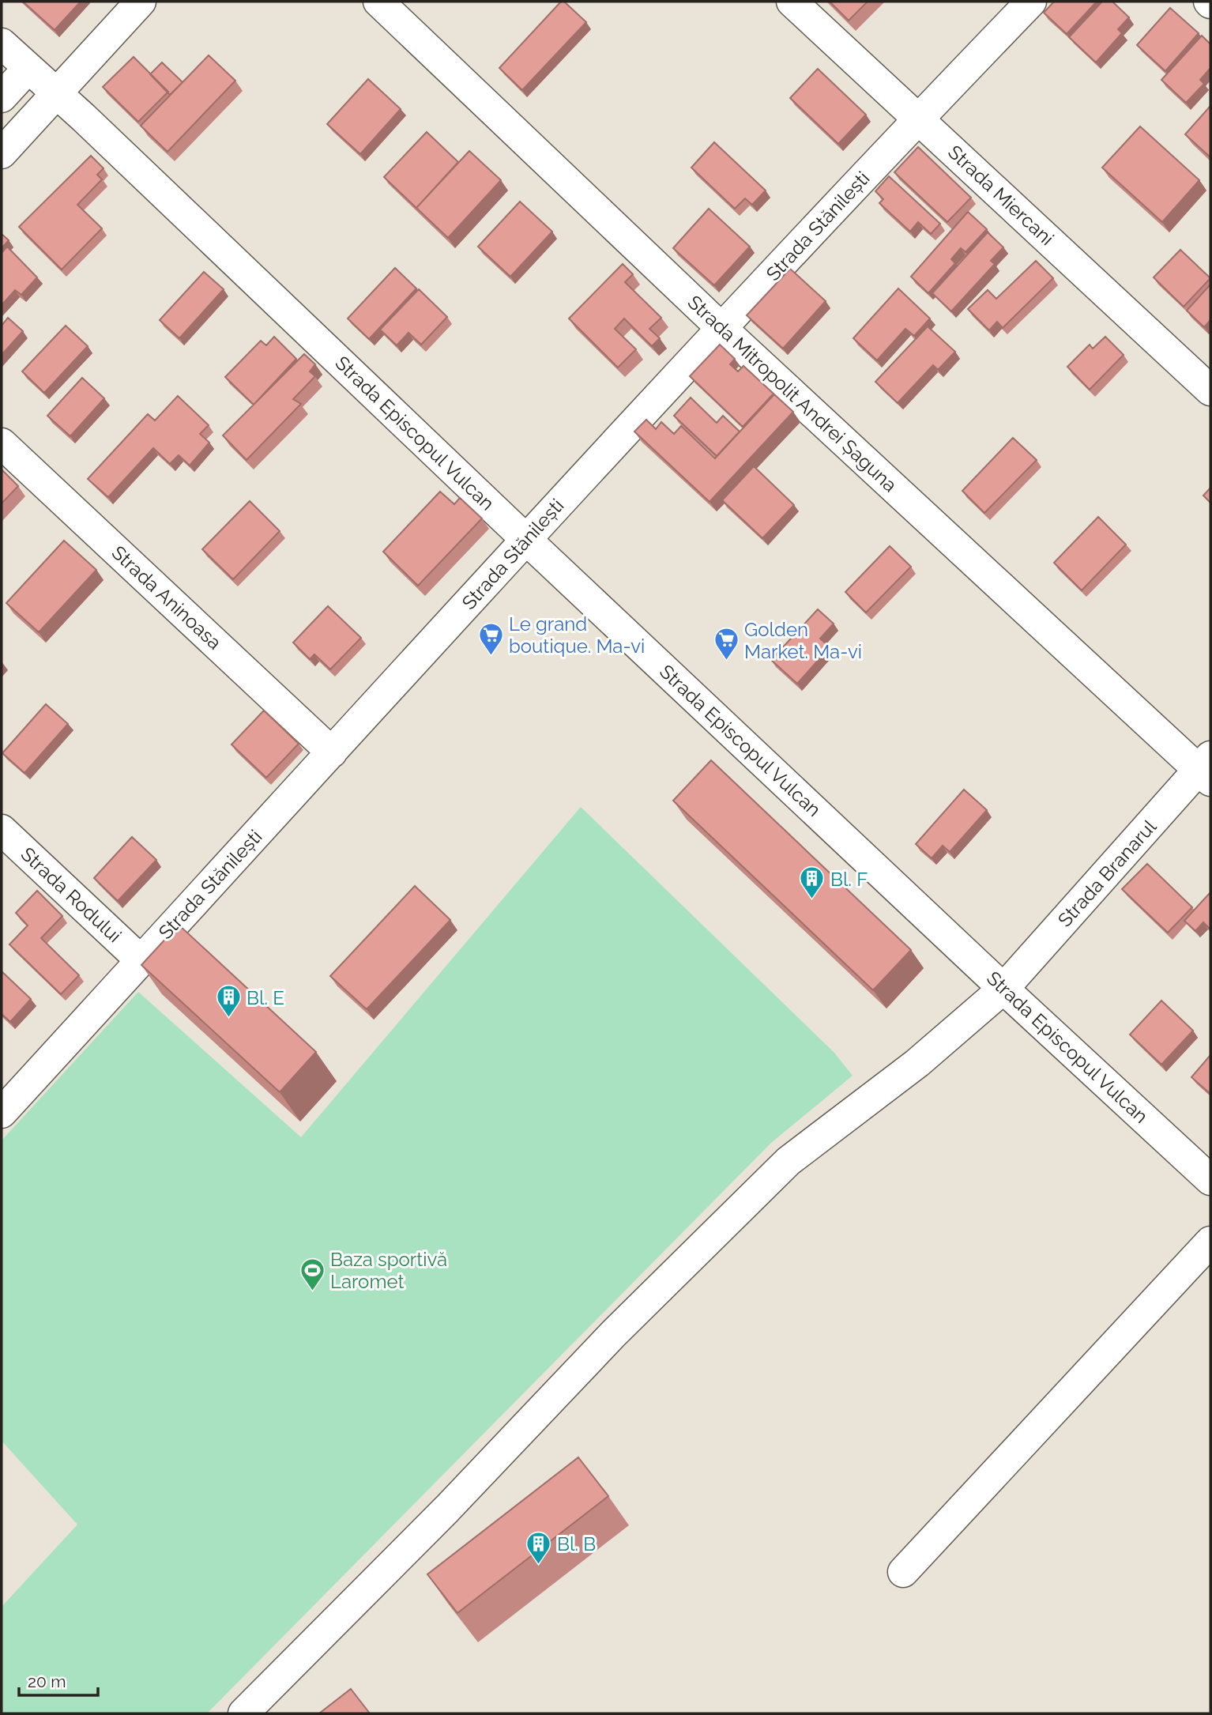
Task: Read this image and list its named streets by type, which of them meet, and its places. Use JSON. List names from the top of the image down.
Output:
{
  "streets": {
    "street": [
      "Strada Miercani",
      "Strada Stănilești",
      "Strada Mitropolit Andrei Șaguna",
      "Strada Episcopul Vulcan",
      "Strada Aninoasa",
      "Strada Branarul",
      "Strada Rodului"
    ]
  },
  "crossings": [
    ["Strada Miercani", "Strada Stănilești"],
    ["Strada Stănilești", "Strada Mitropolit Andrei Șaguna"],
    ["Strada Stănilești", "Strada Episcopul Vulcan"],
    ["Strada Stănilești", "Strada Aninoasa"],
    ["Strada Stănilești", "Strada Rodului"],
    ["Strada Mitropolit Andrei Șaguna", "Strada Branarul"],
    ["Strada Episcopul Vulcan", "Strada Branarul"]
  ],
  "places": {
    "supermarket": ["Le grand boutique. Ma-vi", "Golden Market. Ma-vi"],
    "building": ["Bl. F", "Bl. E", "Bl. B"],
    "sports": ["Baza sportivă Laromet"]
  },
  "scale_bar": "20 m"
}
